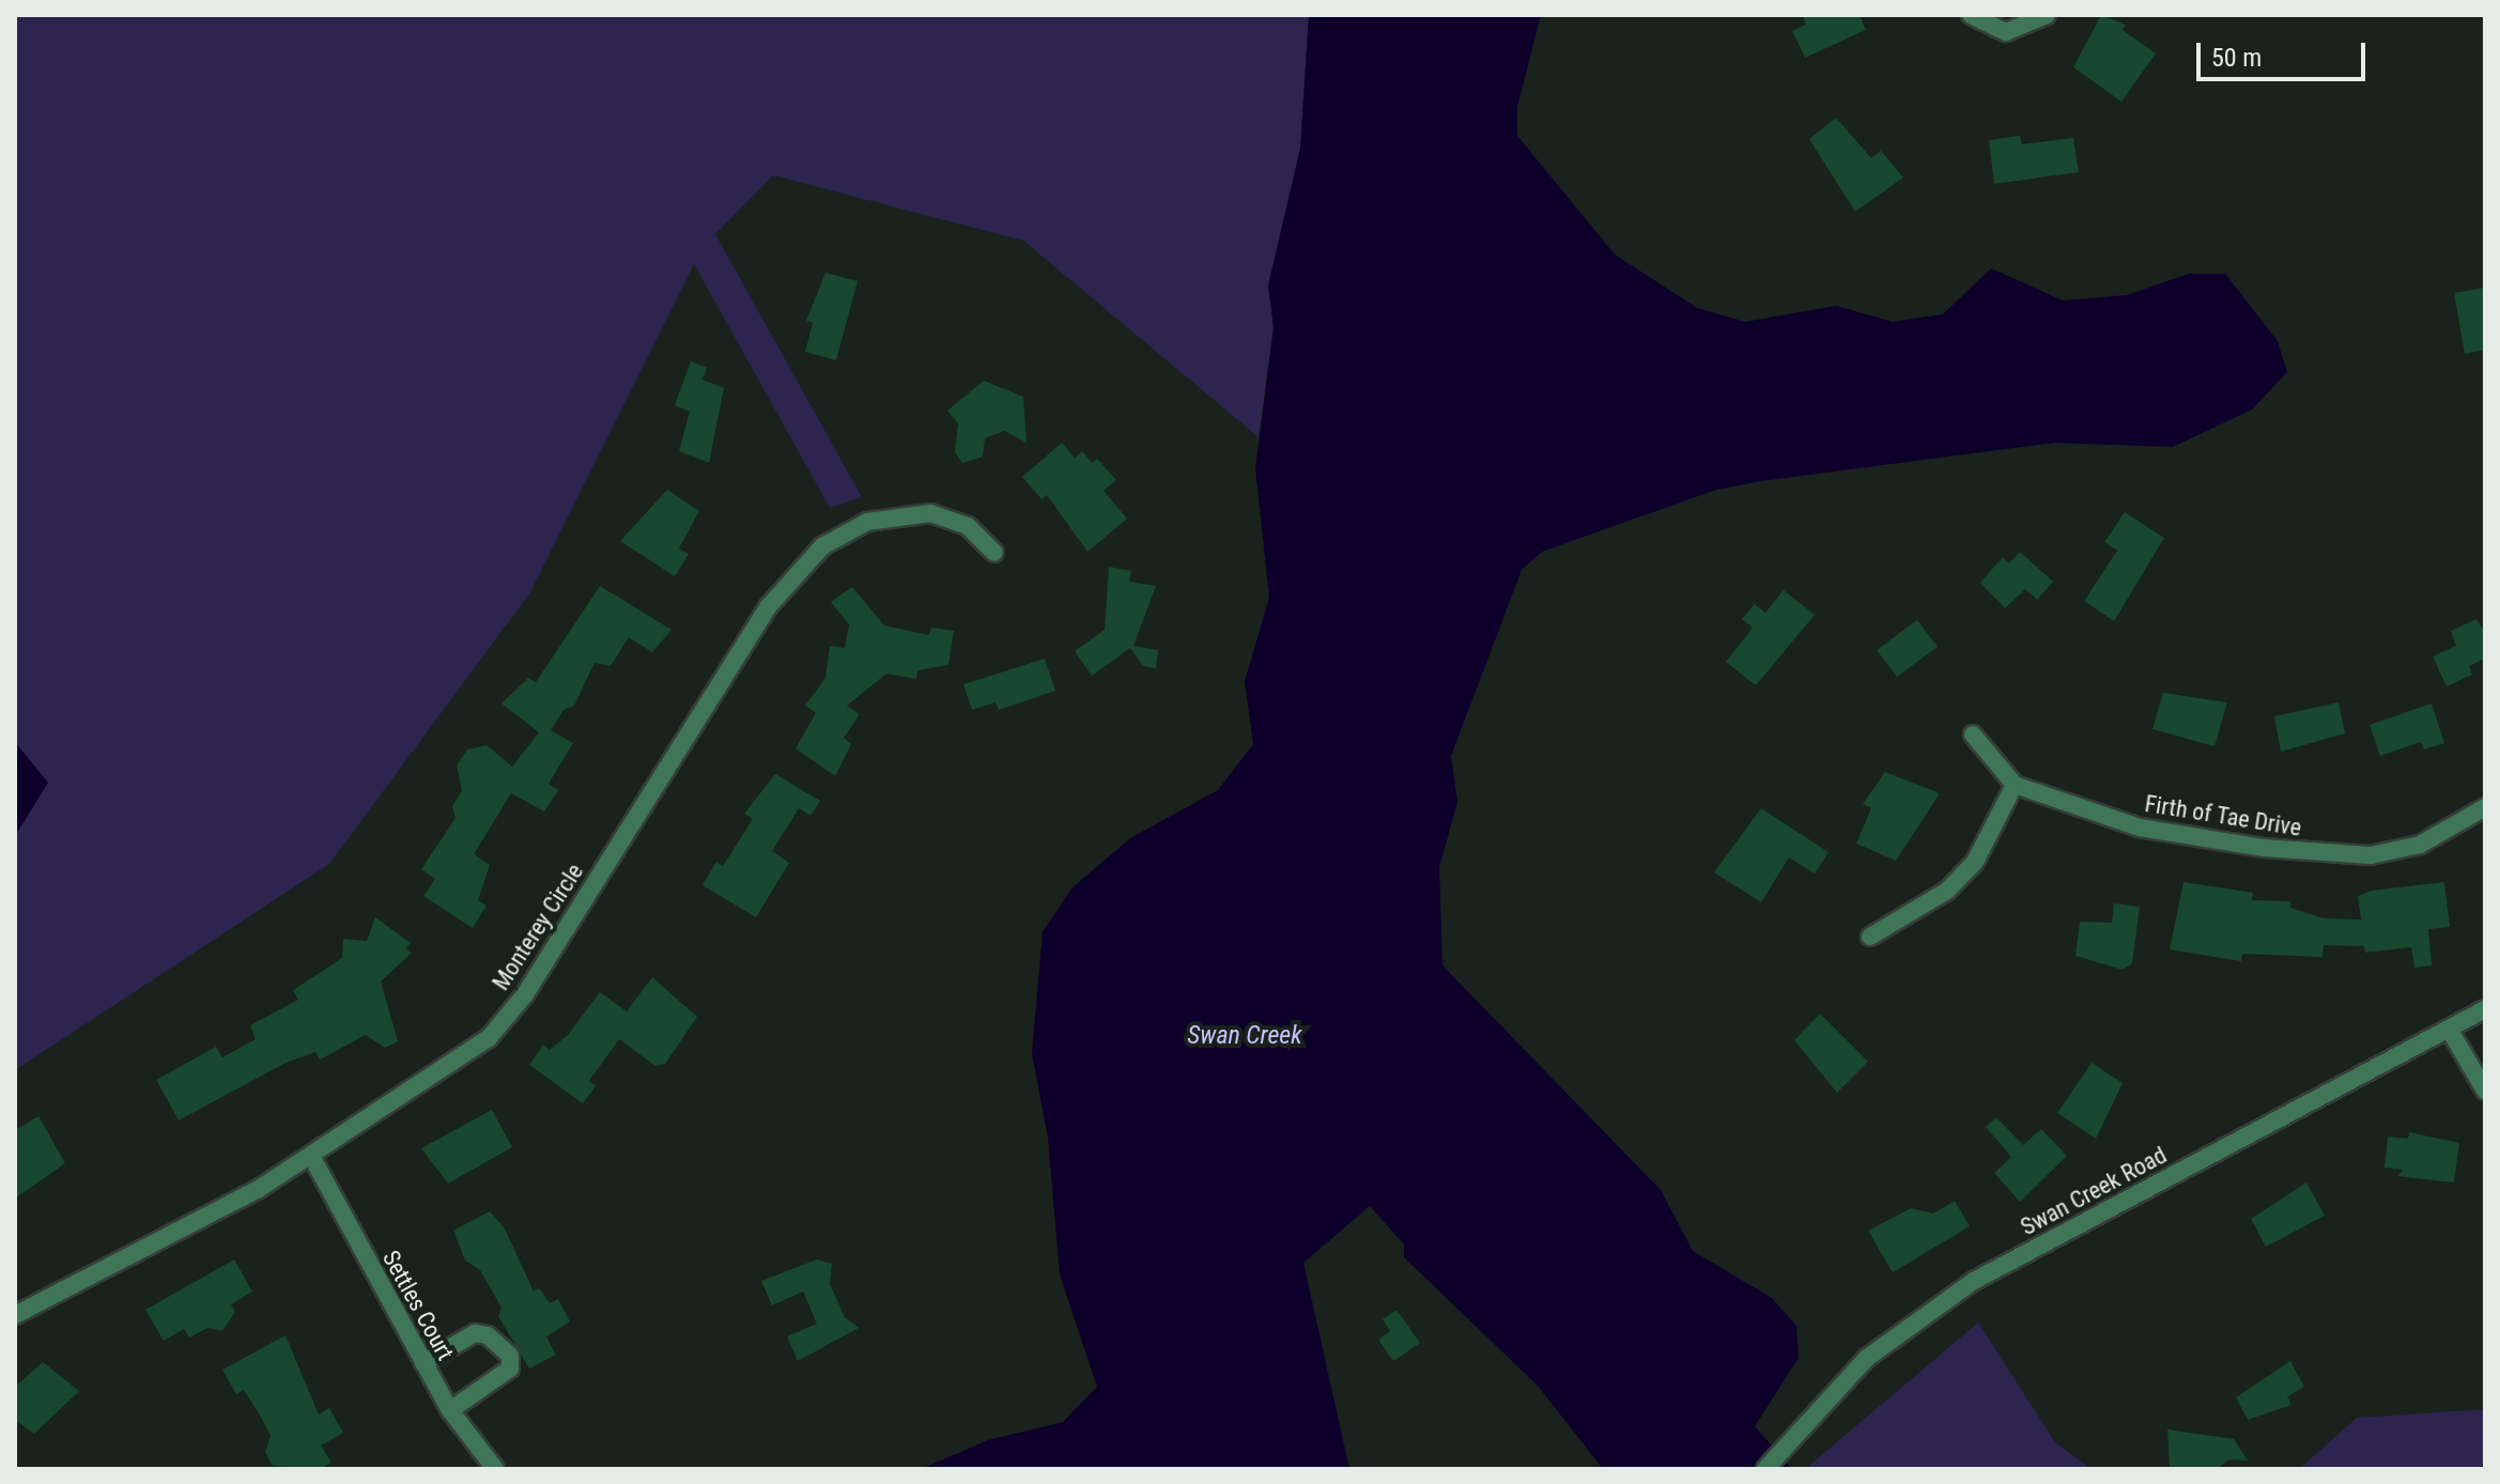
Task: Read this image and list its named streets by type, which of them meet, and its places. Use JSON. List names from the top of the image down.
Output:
{
  "streets": {
    "street": [
      "Firth of Tae Drive",
      "Monterey Circle",
      "Swan Creek Road",
      "Settles Court"
    ]
  },
  "crossings": [
    ["Monterey Circle", "Settles Court"]
  ],
  "water": ["Swan Creek"],
  "scale_bar": "50 m"
}
